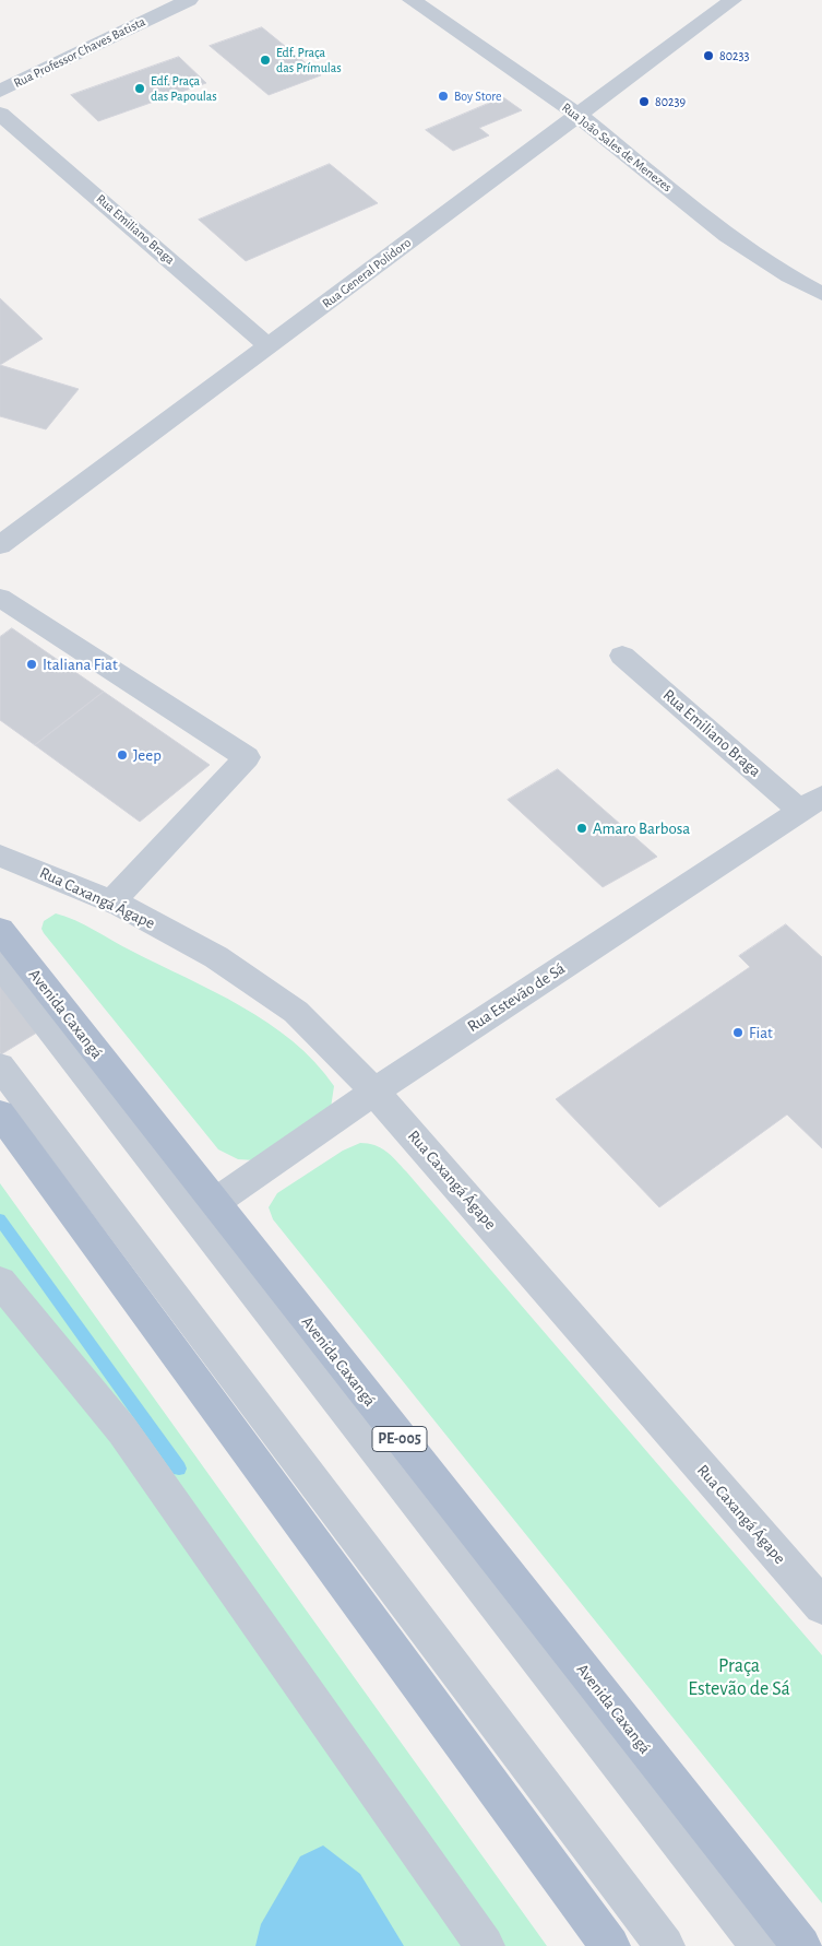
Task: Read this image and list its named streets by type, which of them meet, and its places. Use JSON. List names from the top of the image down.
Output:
{
  "streets": {
    "main road": ["Avenida Caxangá", "PE-005"],
    "street": [
      "Rua Professor Chaves Batista",
      "Rua João Sales de Menezes",
      "Rua Emiliano Braga",
      "Rua General Polidoro",
      "Rua Caxangá Ágape",
      "Rua Estevão de Sá"
    ]
  },
  "crossings": [
    ["Rua João Sales de Menezes", "Rua General Polidoro"],
    ["Rua Emiliano Braga", "Rua General Polidoro"],
    ["Rua Emiliano Braga", "Rua Estevão de Sá"],
    ["Rua Caxangá Ágape", "Rua Estevão de Sá"],
    ["Rua Estevão de Sá", "Avenida Caxangá"]
  ],
  "parks": ["Praça Estevão de Sá"],
  "places": [
    "80233",
    "Edf. Praça das Prímulas",
    "Edf. Praça das Papoulas",
    "Boy Store",
    "80239",
    "Italiana Fiat",
    "Jeep",
    "Amaro Barbosa",
    "Fiat"
  ]
}
